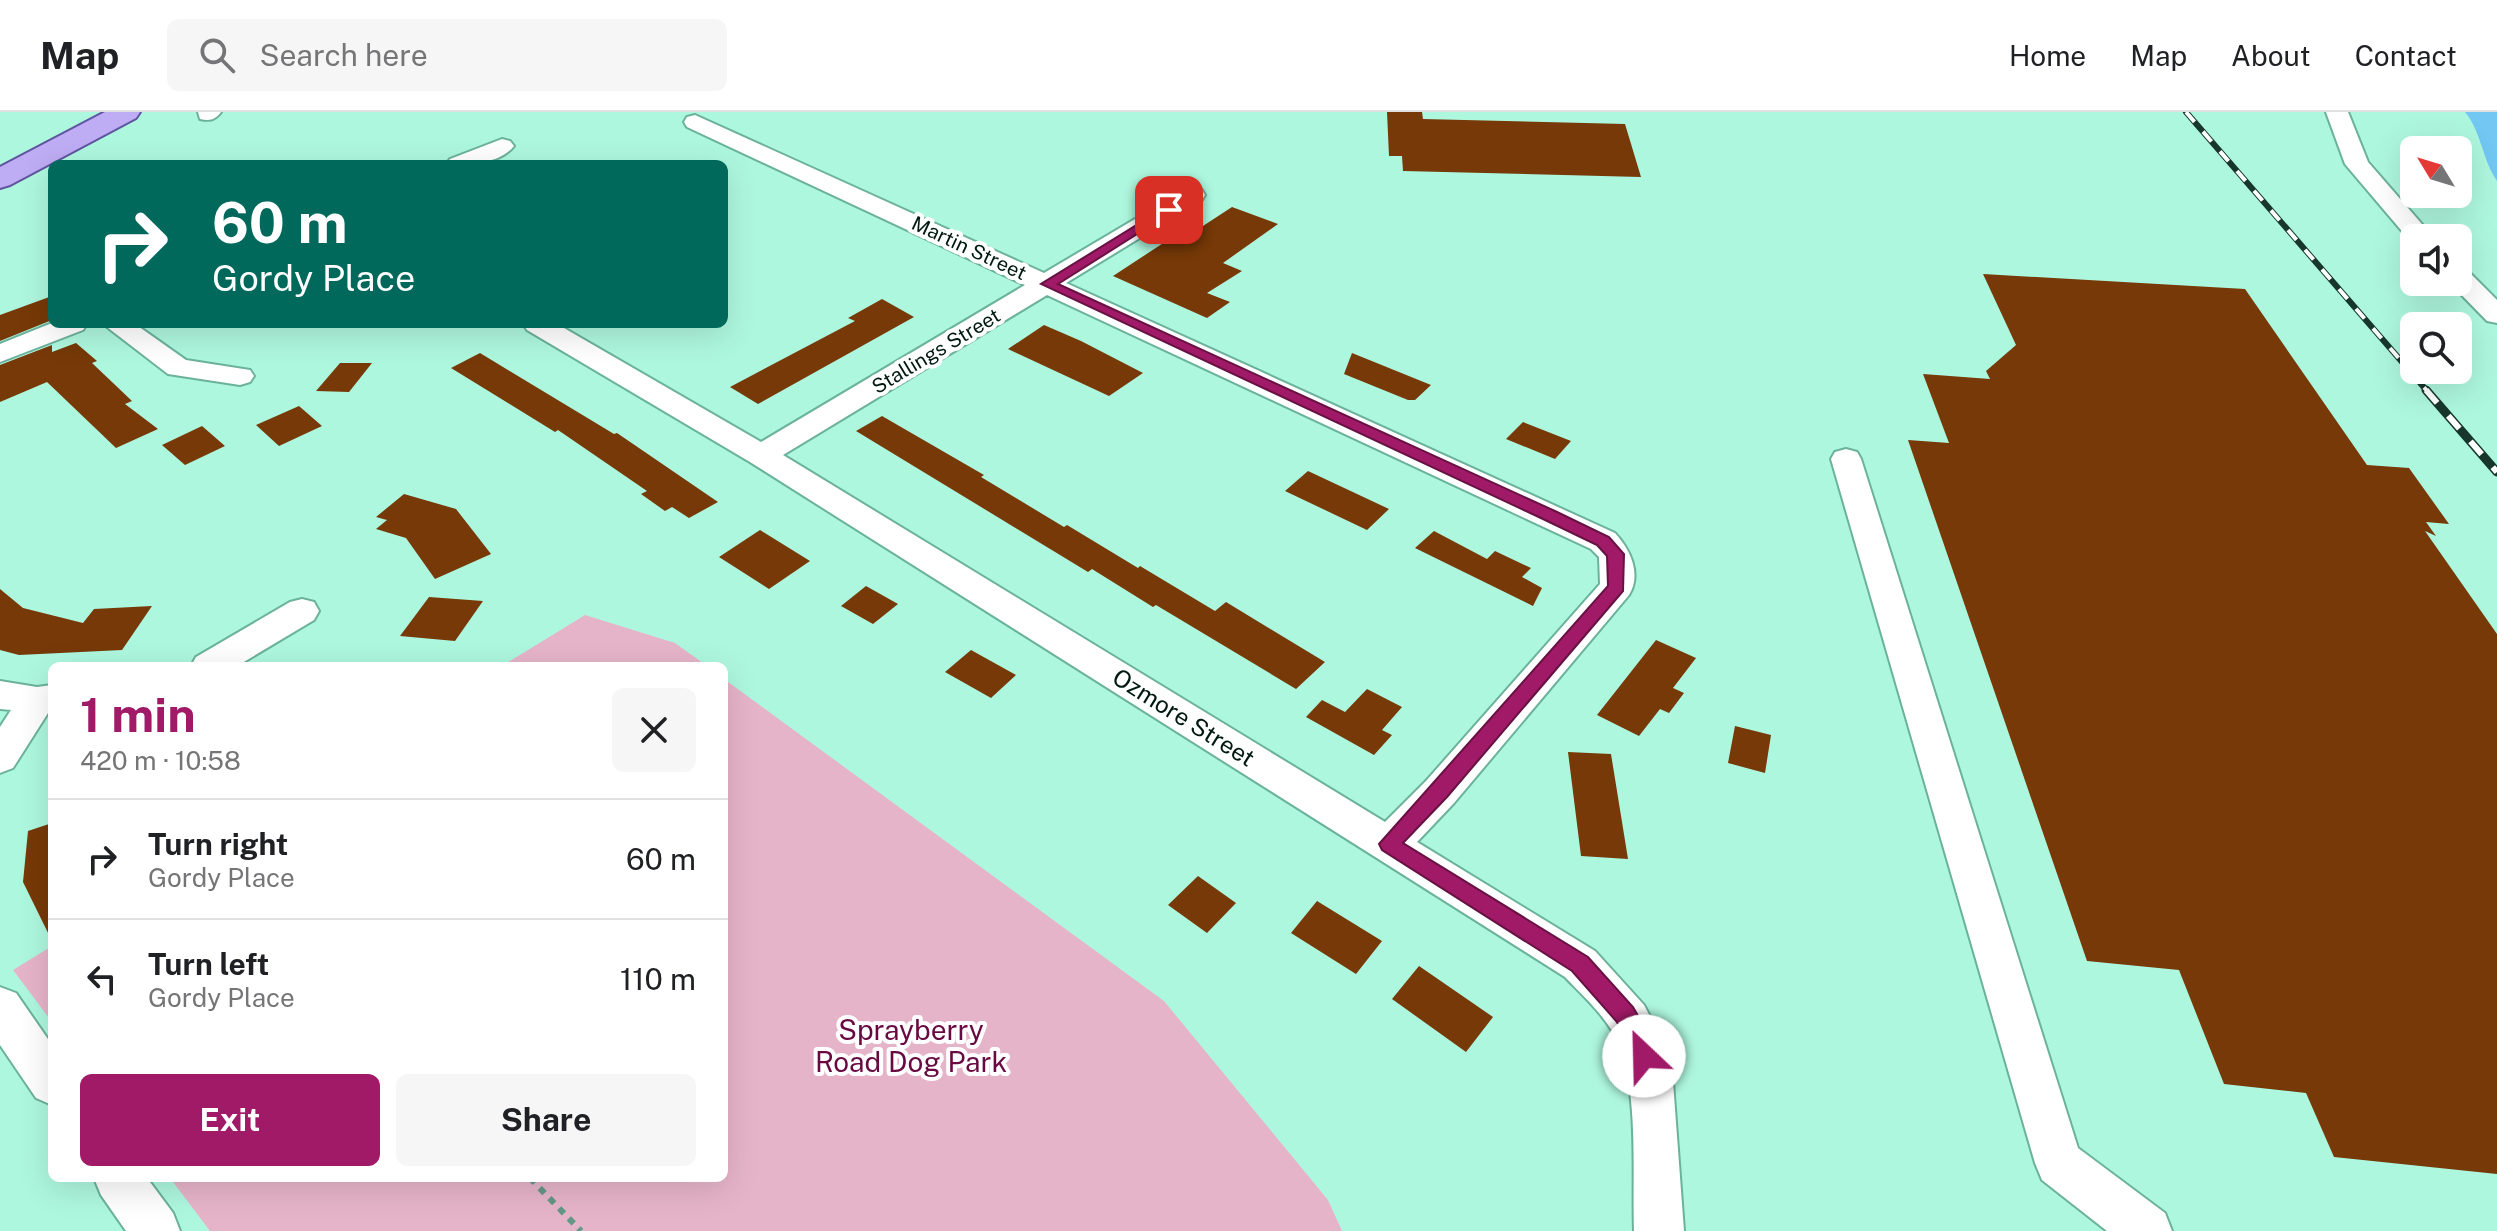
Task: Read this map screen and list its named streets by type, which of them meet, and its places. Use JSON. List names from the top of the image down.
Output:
{
  "streets": {
    "street": ["Martin Street", "Stallings Street", "Ozmore Street"]
  },
  "crossings": [
    ["Martin Street", "Stallings Street"],
    ["Martin Street", "Ozmore Street"],
    ["Stallings Street", "Ozmore Street"]
  ],
  "parks": ["Sprayberry Road Dog Park"],
  "north": "top left",
  "page": {
    "header": "Map",
    "search": "Search here",
    "nav": [
      "Home",
      "Map",
      "About",
      "Contact"
    ],
    "turn": ["60 m", "Gordy Place"],
    "heading": ["1 min", "420 m · 10:58"],
    "list": [
      {
        "name": "Turn right",
        "note": "Gordy Place",
        "value": "60 m"
      },
      {
        "name": "Turn left",
        "note": "Gordy Place",
        "value": "110 m"
      }
    ],
    "buttons": ["Exit", "Share"]
  }
}
